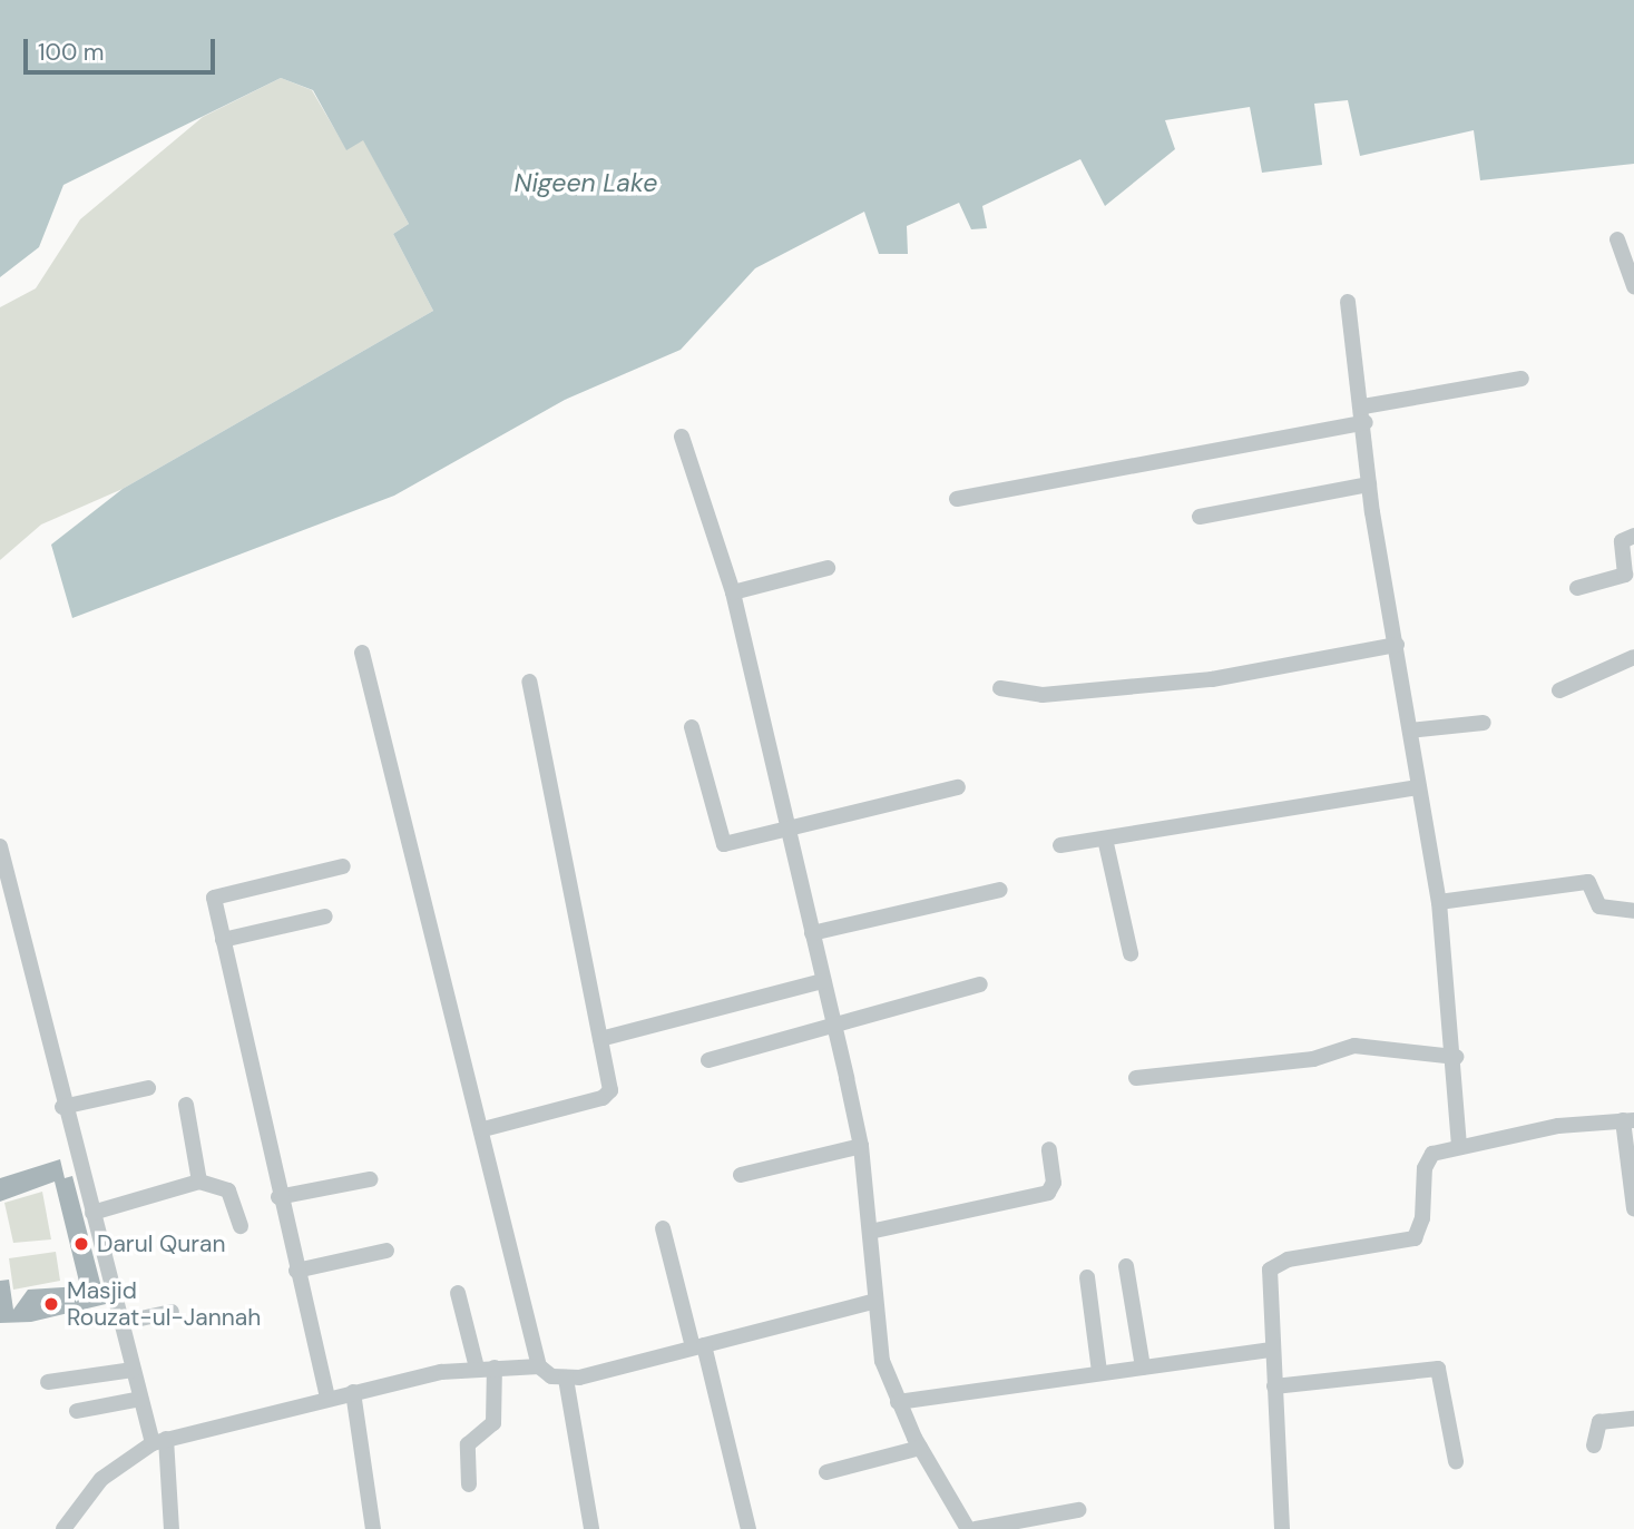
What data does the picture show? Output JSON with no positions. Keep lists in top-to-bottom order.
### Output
{
  "water": ["Nigeen Lake"],
  "places": ["Darul Quran", "Masjid Rouzat-ul-Jannah"],
  "scale_bar": "100 m"
}
